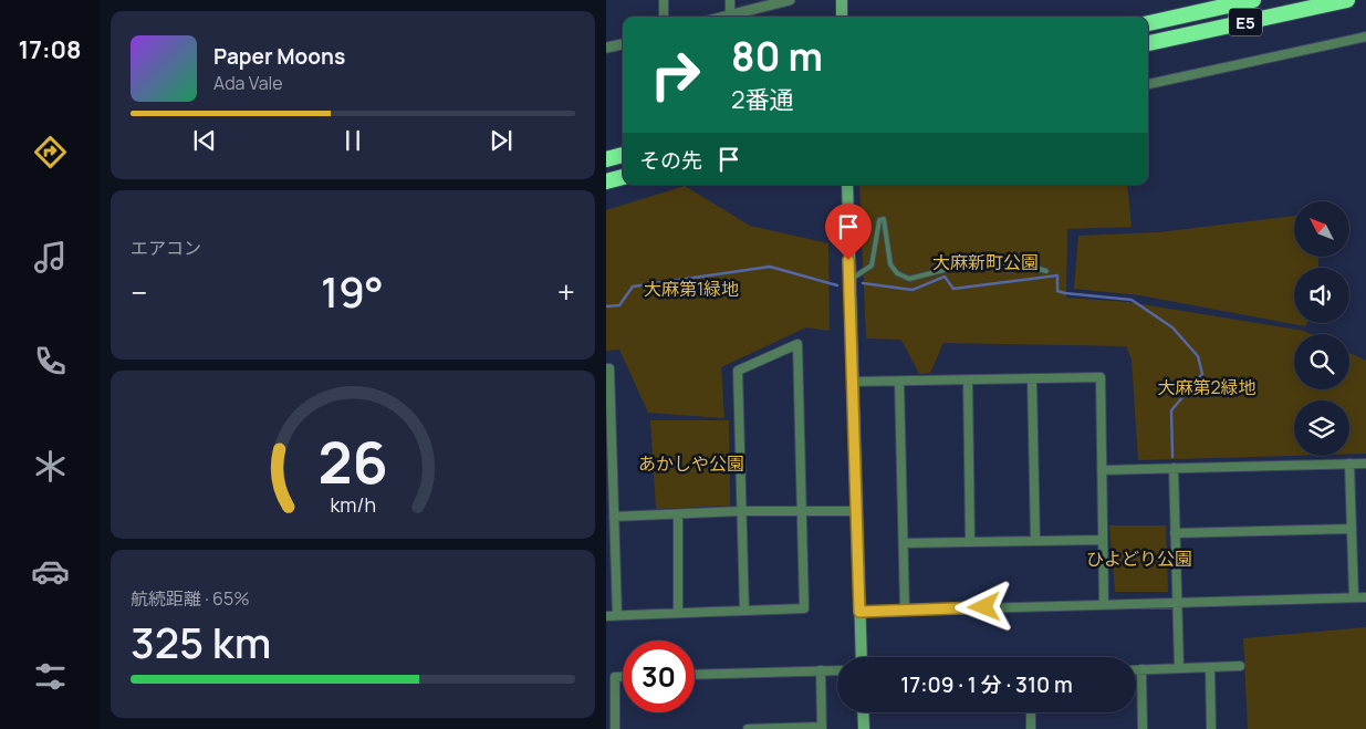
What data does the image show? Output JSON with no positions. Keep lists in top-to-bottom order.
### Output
{
  "streets": {
    "highway": ["E5"]
  },
  "parks": [
    "大麻新町公園",
    "大麻第1緑地",
    "大麻第2緑地",
    "あかしや公園",
    "ひよどり公園"
  ],
  "north": "top left",
  "page": {
    "tabs": "17:08",
    "turn": ["80 m", "2番通"],
    "song": ["Paper Moons", "Ada Vale"],
    "then": "その先",
    "tile": [
      "エアコン",
      ["航続距離 · 65%", "325 km"]
    ],
    "heat": ["−", "19°", "+"],
    "limit": "30",
    "trip": "17:09 · 1 分 · 310 m",
    "gauge": ["26", "km/h"]
  }
}
